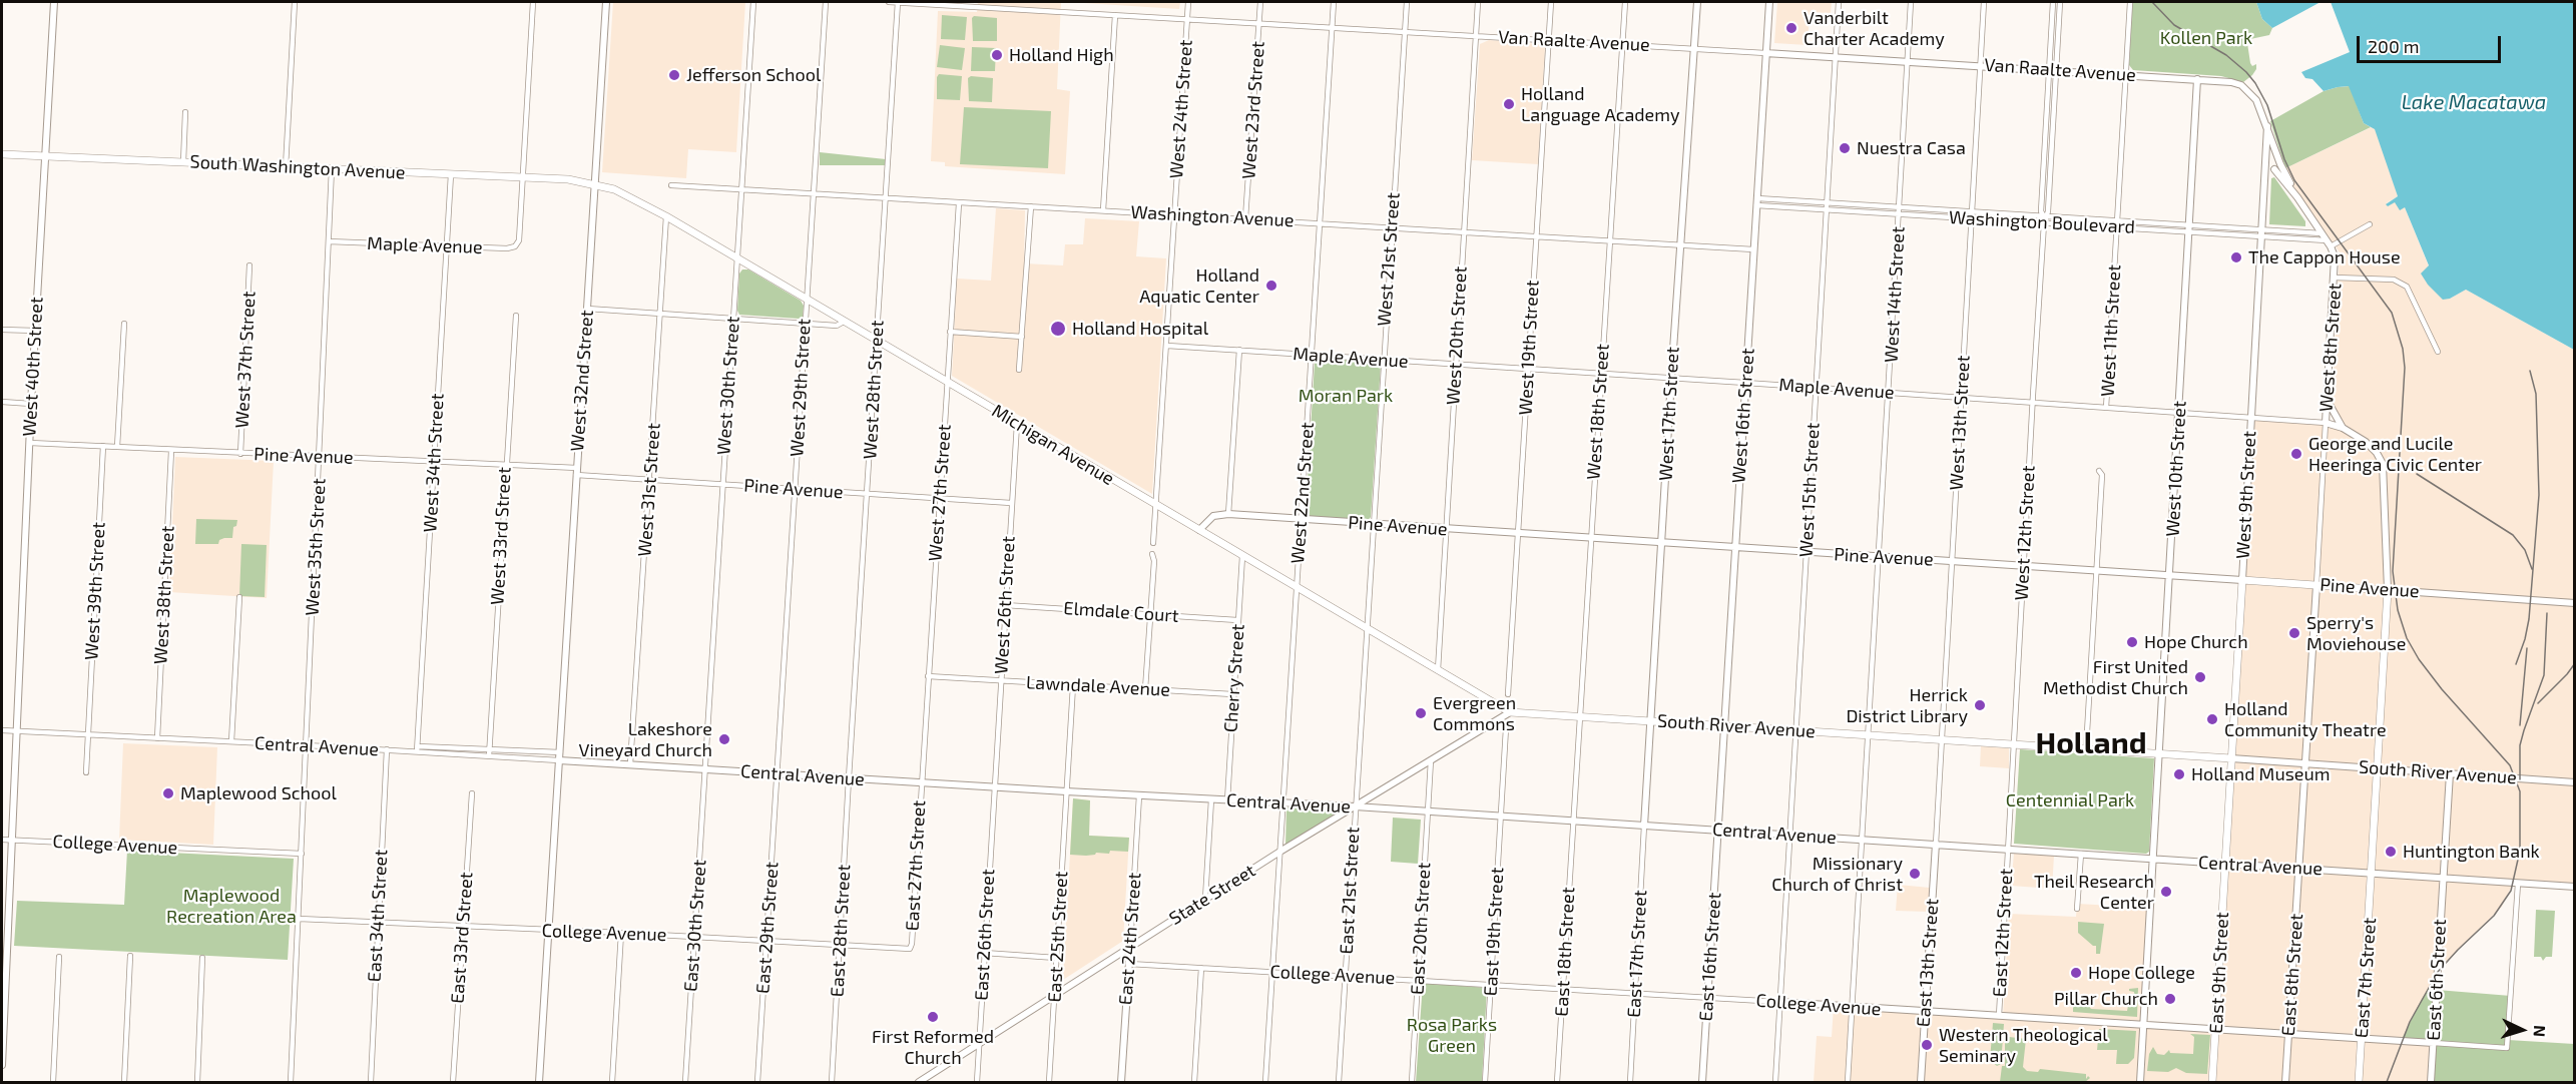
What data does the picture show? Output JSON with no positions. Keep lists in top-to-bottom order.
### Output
{
  "streets": {
    "main road": [
      "South Washington Avenue",
      "Michigan Avenue",
      "Pine Avenue",
      "West 9th Street",
      "South River Avenue",
      "East 9th Street",
      "East 7th Street"
    ],
    "street": [
      "Van Raalte Avenue",
      "West 24th Street",
      "West 23rd Street",
      "Washington Avenue",
      "Washington Boulevard",
      "Maple Avenue",
      "West 21st Street",
      "West 14th Street",
      "West 11th Street",
      "West 20th Street",
      "West 19th Street",
      "West 8th Street",
      "West 37th Street",
      "West 40th Street",
      "West 32nd Street",
      "West 30th Street",
      "West 29th Street",
      "West 28th Street",
      "West 18th Street",
      "West 17th Street",
      "West 16th Street",
      "West 13th Street",
      "West 34th Street",
      "West 10th Street",
      "West 31st Street",
      "West 15th Street",
      "West 27th Street",
      "West 22nd Street",
      "West 12th Street",
      "West 33rd Street",
      "West 35th Street",
      "West 39th Street",
      "West 38th Street",
      "West 26th Street",
      "Elmdale Court",
      "Cherry Street",
      "Lawndale Avenue",
      "Central Avenue",
      "College Avenue",
      "East 27th Street",
      "East 21st Street",
      "State Street",
      "East 34th Street",
      "East 30th Street",
      "East 29th Street",
      "East 20th Street",
      "East 28th Street",
      "East 19th Street",
      "East 12th Street",
      "East 26th Street",
      "East 25th Street",
      "East 33rd Street",
      "East 24th Street",
      "East 18th Street",
      "East 17th Street",
      "East 16th Street",
      "East 13th Street",
      "East 8th Street",
      "East 6th Street"
    ]
  },
  "crossings": [
    ["Van Raalte Avenue", "West 24th Street"],
    ["Van Raalte Avenue", "West 23rd Street"],
    ["Van Raalte Avenue", "West 21st Street"],
    ["Van Raalte Avenue", "West 14th Street"],
    ["Van Raalte Avenue", "West 11th Street"],
    ["Van Raalte Avenue", "West 20th Street"],
    ["Van Raalte Avenue", "West 19th Street"],
    ["Van Raalte Avenue", "West 8th Street"],
    ["Van Raalte Avenue", "West 28th Street"],
    ["Van Raalte Avenue", "West 18th Street"],
    ["Van Raalte Avenue", "West 17th Street"],
    ["Van Raalte Avenue", "West 16th Street"],
    ["Van Raalte Avenue", "West 13th Street"],
    ["Van Raalte Avenue", "West 10th Street"],
    ["Van Raalte Avenue", "West 15th Street"],
    ["Van Raalte Avenue", "West 22nd Street"],
    ["Van Raalte Avenue", "West 12th Street"],
    ["West 24th Street", "Washington Avenue"],
    ["West 24th Street", "Maple Avenue"],
    ["West 24th Street", "Michigan Avenue"],
    ["West 23rd Street", "Washington Avenue"],
    ["South Washington Avenue", "Maple Avenue"],
    ["South Washington Avenue", "West 40th Street"],
    ["South Washington Avenue", "West 32nd Street"],
    ["South Washington Avenue", "Michigan Avenue"],
    ["South Washington Avenue", "West 34th Street"],
    ["South Washington Avenue", "West 35th Street"],
    ["Washington Avenue", "West 21st Street"],
    ["Washington Avenue", "West 20th Street"],
    ["Washington Avenue", "West 19th Street"],
    ["Washington Avenue", "West 30th Street"],
    ["Washington Avenue", "West 29th Street"],
    ["Washington Avenue", "West 28th Street"],
    ["Washington Avenue", "West 18th Street"],
    ["Washington Avenue", "West 17th Street"],
    ["Washington Avenue", "West 16th Street"],
    ["Washington Avenue", "West 27th Street"],
    ["Washington Avenue", "West 22nd Street"],
    ["Washington Boulevard", "West 14th Street"],
    ["Washington Boulevard", "West 11th Street"],
    ["Washington Boulevard", "West 8th Street"],
    ["Washington Boulevard", "West 16th Street"],
    ["Washington Boulevard", "West 13th Street"],
    ["Washington Boulevard", "West 10th Street"],
    ["Washington Boulevard", "West 15th Street"],
    ["Washington Boulevard", "West 9th Street"],
    ["Washington Boulevard", "West 12th Street"],
    ["Maple Avenue", "West 21st Street"],
    ["Maple Avenue", "West 14th Street"],
    ["Maple Avenue", "West 11th Street"],
    ["Maple Avenue", "West 20th Street"],
    ["Maple Avenue", "West 19th Street"],
    ["Maple Avenue", "West 8th Street"],
    ["Maple Avenue", "West 18th Street"],
    ["Maple Avenue", "West 17th Street"],
    ["Maple Avenue", "West 16th Street"],
    ["Maple Avenue", "West 13th Street"],
    ["Maple Avenue", "West 34th Street"],
    ["Maple Avenue", "West 10th Street"],
    ["Maple Avenue", "West 15th Street"],
    ["Maple Avenue", "West 22nd Street"],
    ["Maple Avenue", "West 9th Street"],
    ["Maple Avenue", "West 12th Street"],
    ["Maple Avenue", "West 35th Street"],
    ["West 21st Street", "Michigan Avenue"],
    ["West 21st Street", "Pine Avenue"],
    ["West 21st Street", "Central Avenue"],
    ["West 21st Street", "East 21st Street"],
    ["West 21st Street", "State Street"],
    ["West 14th Street", "Pine Avenue"],
    ["West 14th Street", "South River Avenue"],
    ["West 14th Street", "Central Avenue"],
    ["West 14th Street", "College Avenue"],
    ["West 20th Street", "Michigan Avenue"],
    ["West 20th Street", "Pine Avenue"],
    ["West 19th Street", "Pine Avenue"],
    ["West 8th Street", "Pine Avenue"],
    ["West 8th Street", "West 9th Street"],
    ["West 8th Street", "South River Avenue"],
    ["West 8th Street", "Central Avenue"],
    ["West 8th Street", "East 8th Street"],
    ["West 37th Street", "Pine Avenue"],
    ["West 40th Street", "Pine Avenue"],
    ["West 40th Street", "Central Avenue"],
    ["West 40th Street", "College Avenue"],
    ["West 32nd Street", "Michigan Avenue"],
    ["West 32nd Street", "Pine Avenue"],
    ["West 32nd Street", "Central Avenue"],
    ["West 32nd Street", "College Avenue"],
    ["West 30th Street", "Michigan Avenue"],
    ["West 30th Street", "Pine Avenue"],
    ["West 30th Street", "Central Avenue"],
    ["West 30th Street", "East 30th Street"],
    ["West 29th Street", "Michigan Avenue"],
    ["West 29th Street", "Pine Avenue"],
    ["West 29th Street", "Central Avenue"],
    ["West 29th Street", "East 29th Street"],
    ["West 28th Street", "Michigan Avenue"],
    ["West 28th Street", "Pine Avenue"],
    ["West 28th Street", "Central Avenue"],
    ["West 28th Street", "East 28th Street"],
    ["West 18th Street", "Pine Avenue"],
    ["West 18th Street", "South River Avenue"],
    ["West 18th Street", "Central Avenue"],
    ["West 18th Street", "East 18th Street"],
    ["West 17th Street", "Pine Avenue"],
    ["West 17th Street", "South River Avenue"],
    ["West 17th Street", "Central Avenue"],
    ["West 17th Street", "East 17th Street"],
    ["West 16th Street", "Pine Avenue"],
    ["West 16th Street", "South River Avenue"],
    ["West 16th Street", "Central Avenue"],
    ["West 16th Street", "East 16th Street"],
    ["West 13th Street", "Pine Avenue"],
    ["West 13th Street", "South River Avenue"],
    ["West 13th Street", "Central Avenue"],
    ["West 13th Street", "East 13th Street"],
    ["Michigan Avenue", "West 31st Street"],
    ["Michigan Avenue", "West 27th Street"],
    ["Michigan Avenue", "West 22nd Street"],
    ["Michigan Avenue", "West 26th Street"],
    ["Michigan Avenue", "Cherry Street"],
    ["Michigan Avenue", "South River Avenue"],
    ["Michigan Avenue", "State Street"],
    ["Pine Avenue", "West 34th Street"],
    ["Pine Avenue", "West 10th Street"],
    ["Pine Avenue", "West 31st Street"],
    ["Pine Avenue", "West 15th Street"],
    ["Pine Avenue", "West 27th Street"],
    ["Pine Avenue", "West 22nd Street"],
    ["Pine Avenue", "West 9th Street"],
    ["Pine Avenue", "West 12th Street"],
    ["Pine Avenue", "West 33rd Street"],
    ["Pine Avenue", "West 35th Street"],
    ["Pine Avenue", "West 39th Street"],
    ["Pine Avenue", "West 38th Street"],
    ["Pine Avenue", "West 26th Street"],
    ["Pine Avenue", "East 7th Street"],
    ["West 34th Street", "Central Avenue"],
    ["West 10th Street", "South River Avenue"],
    ["West 10th Street", "Central Avenue"],
    ["West 10th Street", "College Avenue"],
    ["West 31st Street", "Central Avenue"],
    ["West 15th Street", "South River Avenue"],
    ["West 15th Street", "Central Avenue"],
    ["West 15th Street", "College Avenue"],
    ["West 27th Street", "Lawndale Avenue"],
    ["West 27th Street", "Central Avenue"],
    ["West 27th Street", "East 27th Street"],
    ["West 22nd Street", "Central Avenue"],
    ["West 22nd Street", "College Avenue"],
    ["West 22nd Street", "State Street"],
    ["West 9th Street", "South River Avenue"],
    ["West 9th Street", "Central Avenue"],
    ["West 9th Street", "East 9th Street"],
    ["West 12th Street", "South River Avenue"],
    ["West 12th Street", "Central Avenue"],
    ["West 12th Street", "East 12th Street"],
    ["West 33rd Street", "Central Avenue"],
    ["West 35th Street", "Central Avenue"],
    ["West 35th Street", "College Avenue"],
    ["West 39th Street", "Central Avenue"],
    ["West 38th Street", "Central Avenue"],
    ["West 26th Street", "Elmdale Court"],
    ["West 26th Street", "Lawndale Avenue"],
    ["West 26th Street", "Central Avenue"],
    ["West 26th Street", "East 26th Street"],
    ["Elmdale Court", "Cherry Street"],
    ["Cherry Street", "Lawndale Avenue"],
    ["Cherry Street", "Central Avenue"],
    ["Lawndale Avenue", "East 25th Street"],
    ["South River Avenue", "State Street"],
    ["South River Avenue", "East 7th Street"],
    ["South River Avenue", "East 6th Street"],
    ["Central Avenue", "College Avenue"],
    ["Central Avenue", "East 27th Street"],
    ["Central Avenue", "East 21st Street"],
    ["Central Avenue", "State Street"],
    ["Central Avenue", "East 34th Street"],
    ["Central Avenue", "East 30th Street"],
    ["Central Avenue", "East 29th Street"],
    ["Central Avenue", "East 20th Street"],
    ["Central Avenue", "East 28th Street"],
    ["Central Avenue", "East 19th Street"],
    ["Central Avenue", "East 12th Street"],
    ["Central Avenue", "East 26th Street"],
    ["Central Avenue", "East 25th Street"],
    ["Central Avenue", "East 24th Street"],
    ["Central Avenue", "East 18th Street"],
    ["Central Avenue", "East 17th Street"],
    ["Central Avenue", "East 16th Street"],
    ["Central Avenue", "East 13th Street"],
    ["Central Avenue", "East 9th Street"],
    ["Central Avenue", "East 8th Street"],
    ["Central Avenue", "East 7th Street"],
    ["Central Avenue", "East 6th Street"],
    ["College Avenue", "East 27th Street"],
    ["College Avenue", "East 21st Street"],
    ["College Avenue", "East 34th Street"],
    ["College Avenue", "East 30th Street"],
    ["College Avenue", "East 29th Street"],
    ["College Avenue", "East 20th Street"],
    ["College Avenue", "East 28th Street"],
    ["College Avenue", "East 19th Street"],
    ["College Avenue", "East 12th Street"],
    ["College Avenue", "East 33rd Street"],
    ["College Avenue", "East 24th Street"],
    ["College Avenue", "East 18th Street"],
    ["College Avenue", "East 17th Street"],
    ["College Avenue", "East 16th Street"],
    ["College Avenue", "East 13th Street"],
    ["College Avenue", "East 9th Street"],
    ["College Avenue", "East 8th Street"],
    ["College Avenue", "East 7th Street"],
    ["College Avenue", "East 6th Street"],
    ["East 21st Street", "State Street"],
    ["State Street", "East 26th Street"],
    ["State Street", "East 25th Street"],
    ["State Street", "East 24th Street"]
  ],
  "districts": ["Holland"],
  "water": ["Lake Macatawa"],
  "parks": [
    "Kollen Park",
    "Moran Park",
    "Centennial Park",
    "Maplewood Recreation Area",
    "Rosa Parks Green"
  ],
  "places": [
    "Vanderbilt Charter Academy",
    "Holland High",
    "Jefferson School",
    "Holland Language Academy",
    "Nuestra Casa",
    "The Cappon House",
    "Holland Aquatic Center",
    "Holland Hospital",
    "George and Lucile Heeringa Civic Center",
    "Sperry's Moviehouse",
    "Hope Church",
    "First United Methodist Church",
    "Herrick District Library",
    "Evergreen Commons",
    "Holland Community Theatre",
    "Lakeshore Vineyard Church",
    "Holland Museum",
    "Maplewood School",
    "Huntington Bank",
    "Missionary Church of Christ",
    "Theil Research Center",
    "Hope College",
    "Pillar Church",
    "First Reformed Church",
    "Western Theological Seminary"
  ],
  "scale_bar": "200 m",
  "north": "right"
}
